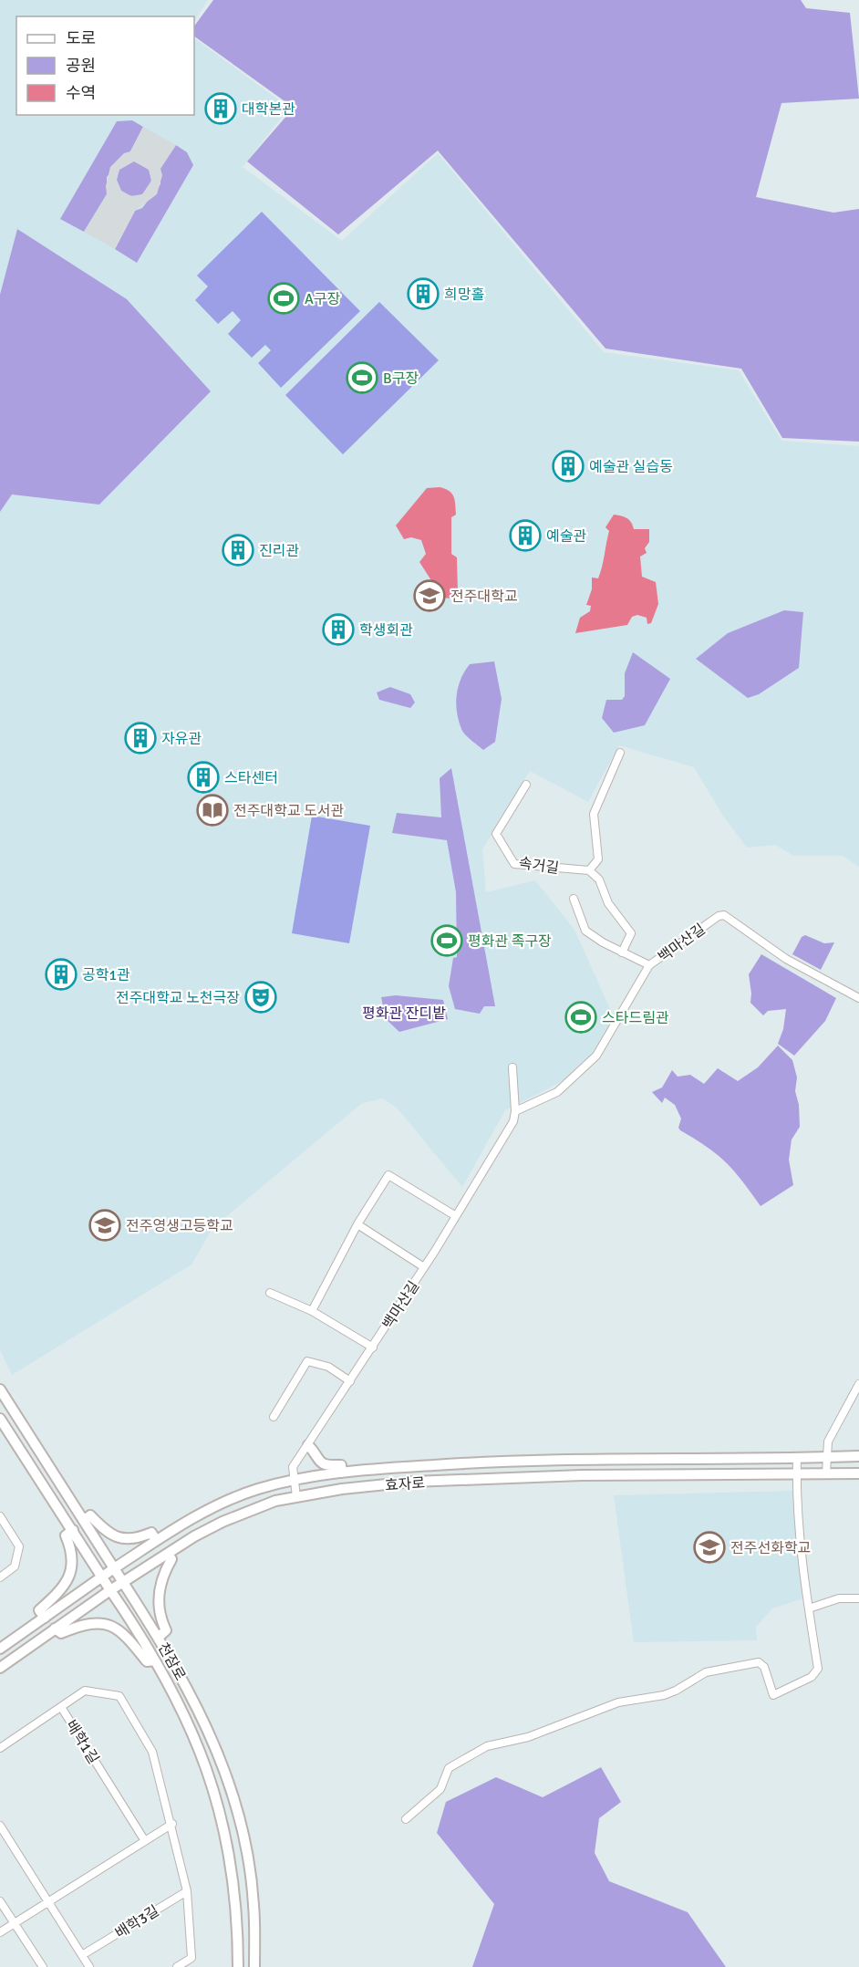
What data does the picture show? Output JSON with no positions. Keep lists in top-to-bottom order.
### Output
{
  "streets": {
    "main road": ["효자로", "천잠로"],
    "street": [
      "속거길",
      "백마산길",
      "배학1길",
      "배학3길"
    ]
  },
  "crossings": [
    ["백마산길", "효자로"],
    ["효자로", "천잠로"]
  ],
  "parks": ["평화관 잔디밭"],
  "places": {
    "building": [
      "대학본관",
      "희망홀",
      "예술관 실습동",
      "예술관",
      "진리관",
      "학생회관",
      "자유관",
      "스타센터",
      "공학1관"
    ],
    "sports": [
      "A구장",
      "B구장",
      "평화관 족구장",
      "스타드림관"
    ],
    "school or university": ["전주대학교", "전주영생고등학교", "전주선화학교"],
    "library": ["전주대학교 도서관"],
    "theatre": ["전주대학교 노천극장"]
  },
  "legend": ["도로", "공원", "수역"]
}
